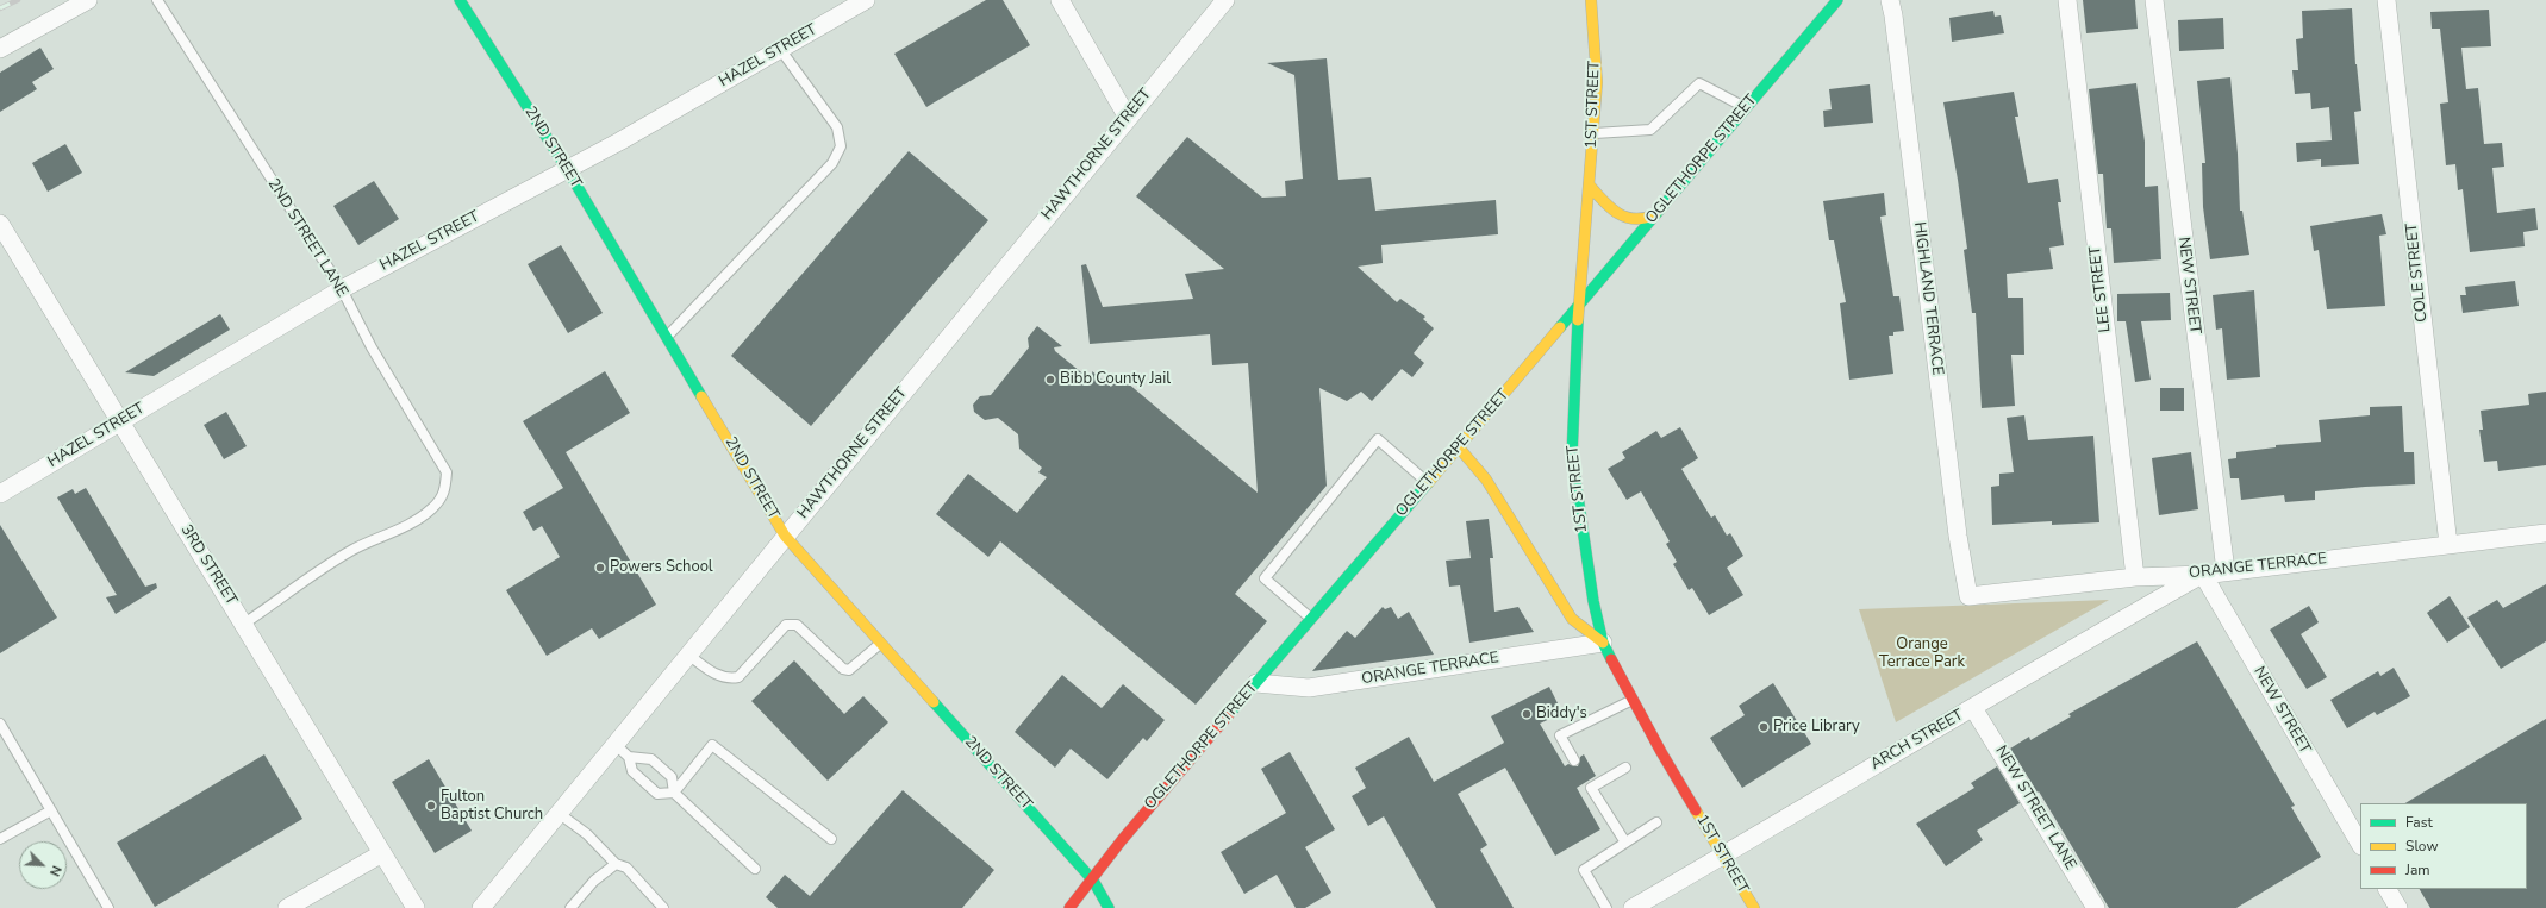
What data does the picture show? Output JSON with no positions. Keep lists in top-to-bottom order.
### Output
{
  "streets": {
    "street": [
      "HAZEL STREET",
      "1ST STREET",
      "2ND STREET",
      "HAWTHORNE STREET",
      "OGLETHORPE STREET",
      "COLE STREET",
      "NEW STREET",
      "LEE STREET",
      "HIGHLAND TERRACE",
      "3RD STREET",
      "ORANGE TERRACE",
      "ARCH STREET",
      "NEW STREET LANE"
    ],
    "lane": ["2ND STREET LANE"]
  },
  "crossings": [
    ["HAZEL STREET", "2ND STREET"],
    ["HAZEL STREET", "2ND STREET LANE"],
    ["HAZEL STREET", "3RD STREET"],
    ["1ST STREET", "OGLETHORPE STREET"],
    ["1ST STREET", "ORANGE TERRACE"],
    ["1ST STREET", "ARCH STREET"],
    ["2ND STREET", "HAWTHORNE STREET"],
    ["2ND STREET", "OGLETHORPE STREET"],
    ["OGLETHORPE STREET", "ORANGE TERRACE"],
    ["2ND STREET LANE", "3RD STREET"],
    ["COLE STREET", "ORANGE TERRACE"],
    ["NEW STREET", "ORANGE TERRACE"],
    ["NEW STREET", "ARCH STREET"],
    ["LEE STREET", "ORANGE TERRACE"],
    ["HIGHLAND TERRACE", "ORANGE TERRACE"],
    ["ORANGE TERRACE", "ARCH STREET"],
    ["ARCH STREET", "NEW STREET LANE"]
  ],
  "parks": ["Orange Terrace Park"],
  "places": [
    "Bibb County Jail",
    "Powers School",
    "Biddy's",
    "Price Library",
    "Fulton Baptist Church"
  ],
  "legend": ["Fast", "Slow", "Jam"],
  "north": "bottom right"
}
